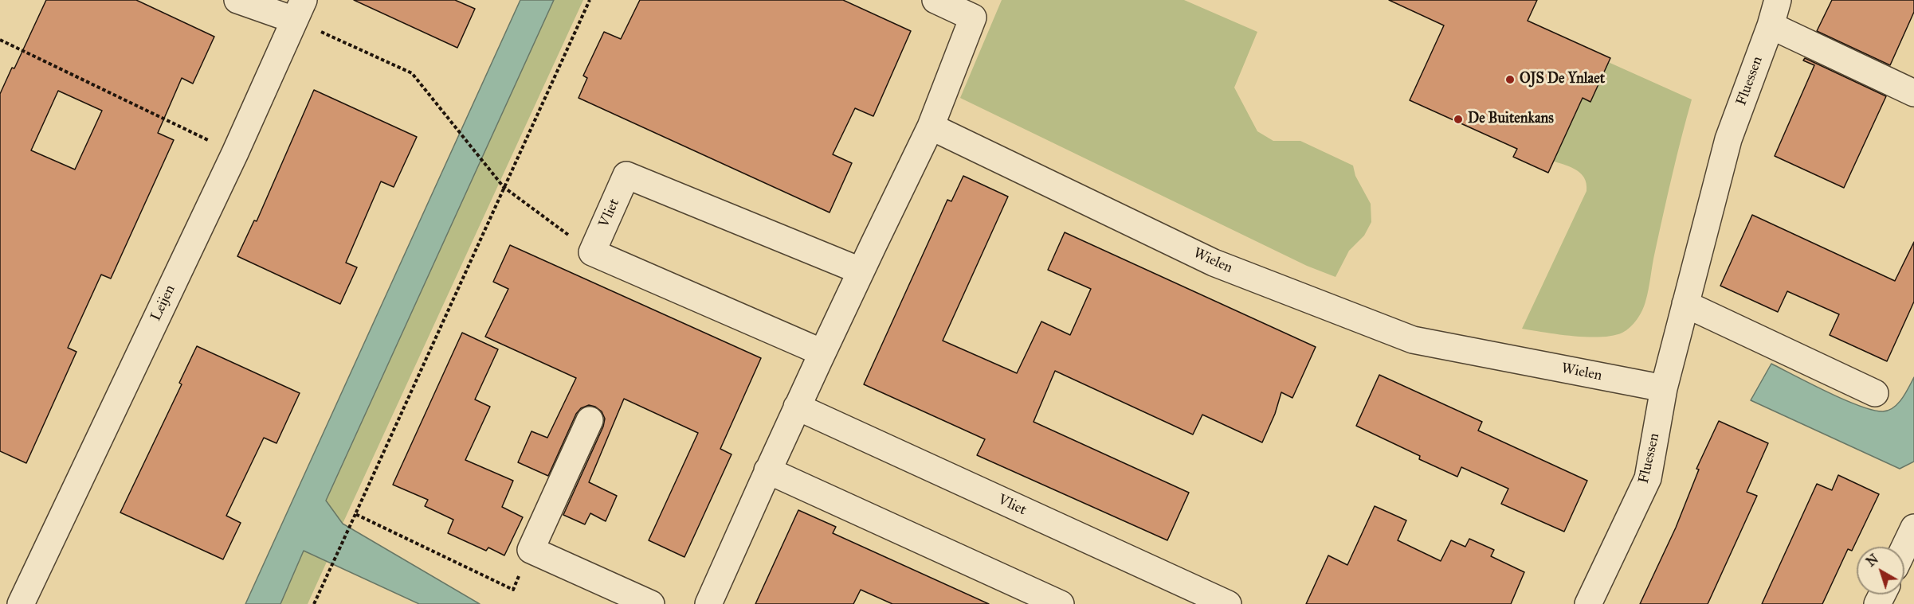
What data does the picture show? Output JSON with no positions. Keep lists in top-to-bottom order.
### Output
{
  "streets": {
    "street": [
      "Fluessen",
      "Vliet",
      "Wielen",
      "Leijen"
    ]
  },
  "crossings": [
    ["Fluessen", "Wielen"]
  ],
  "places": ["OJS De Ynlaet", "De Buitenkans"],
  "north": "top left"
}
